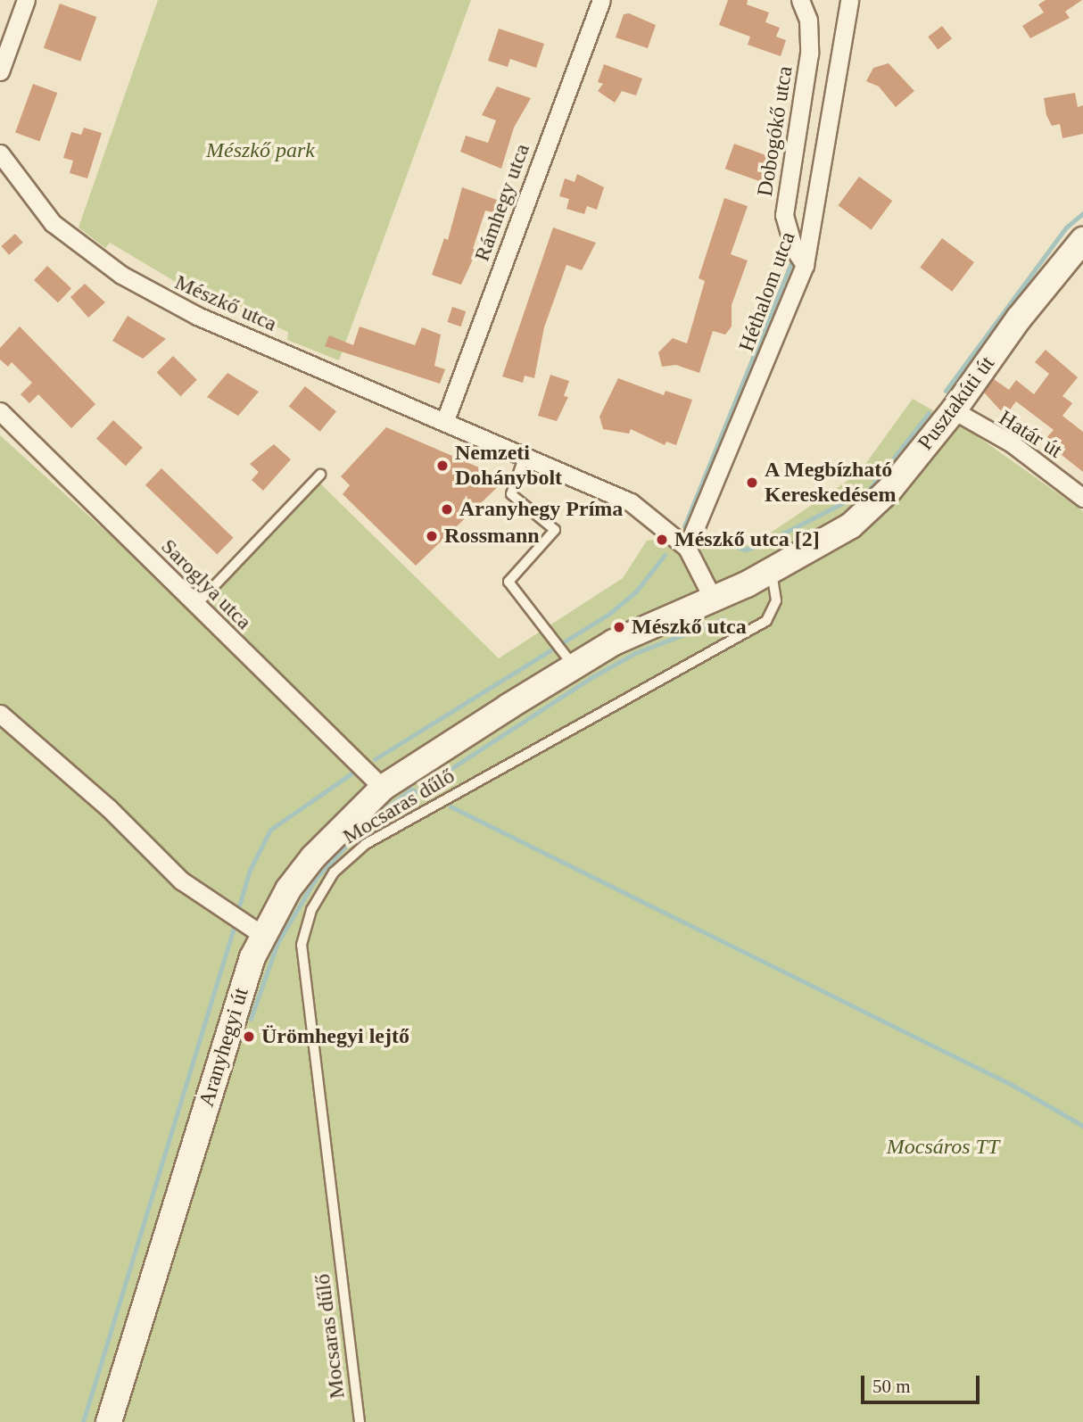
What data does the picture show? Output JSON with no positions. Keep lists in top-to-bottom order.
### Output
{
  "streets": {
    "street": [
      "Dobogókő utca",
      "Rámhegy utca",
      "Héthalom utca",
      "Mészkő utca",
      "Pusztakúti út",
      "Határ út",
      "Saroglya utca",
      "Aranyhegyi út"
    ],
    "lane": ["Mocsaras dűlő"]
  },
  "crossings": [
    ["Dobogókő utca", "Héthalom utca"],
    ["Rámhegy utca", "Mészkő utca"],
    ["Héthalom utca", "Mészkő utca"],
    ["Mészkő utca", "Pusztakúti út"],
    ["Mészkő utca", "Aranyhegyi út"],
    ["Pusztakúti út", "Határ út"],
    ["Pusztakúti út", "Mocsaras dűlő"],
    ["Pusztakúti út", "Aranyhegyi út"],
    ["Saroglya utca", "Aranyhegyi út"]
  ],
  "parks": ["Mészkő park", "Mocsáros TT"],
  "places": [
    "Nemzeti Dohánybolt",
    "A Megbízható Kereskedésem",
    "Aranyhegy Príma",
    "Rossmann",
    "Mészkő utca [2]",
    "Mészkő utca",
    "Ürömhegyi lejtő"
  ],
  "scale_bar": "50 m"
}
